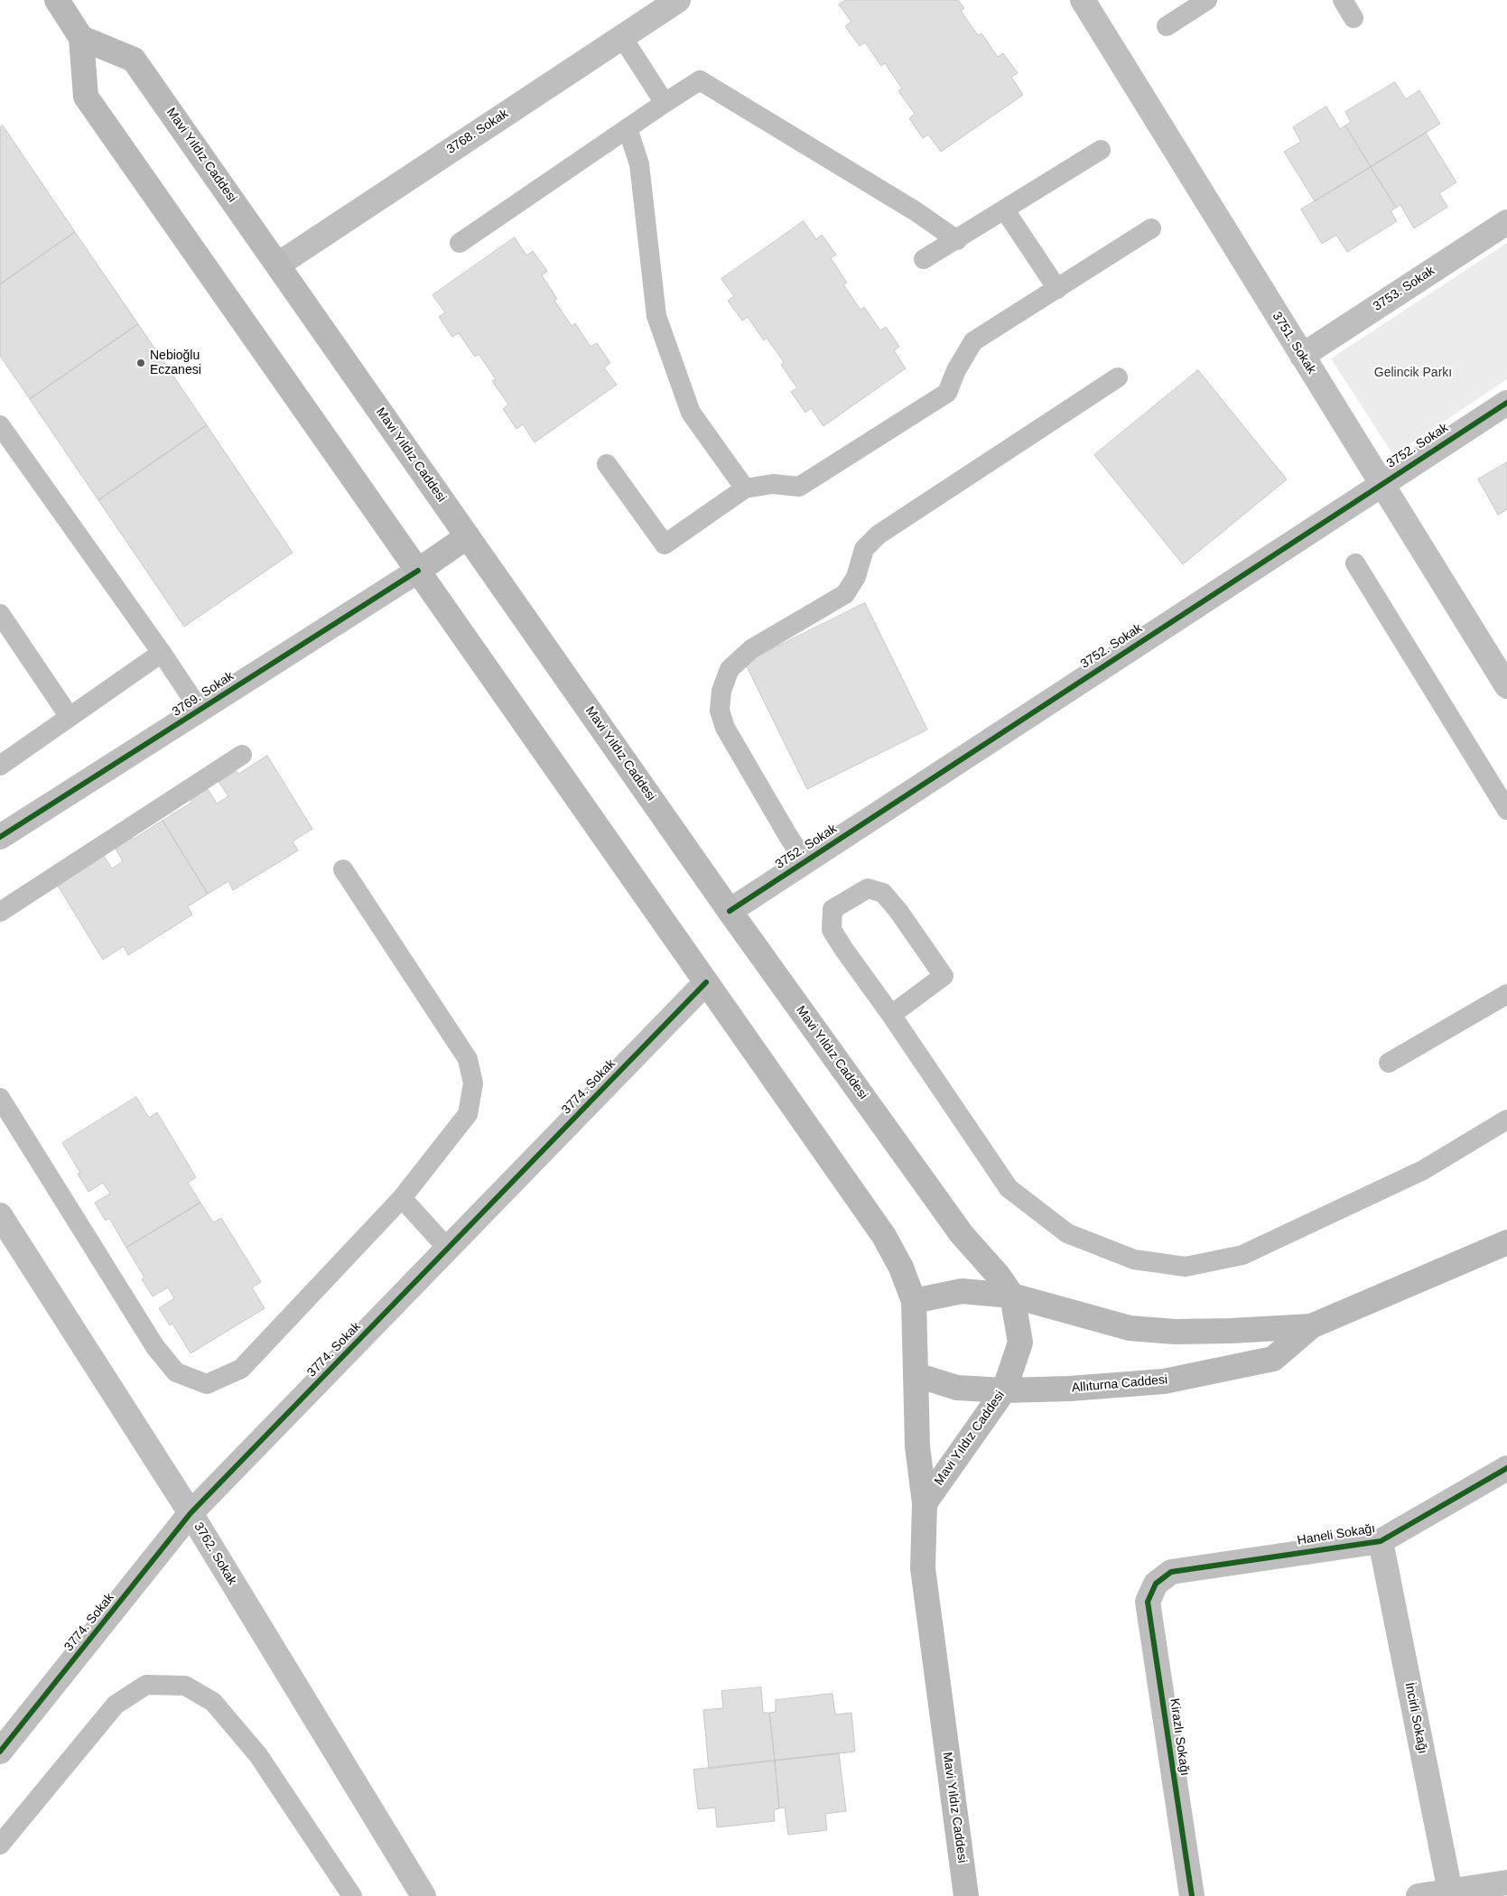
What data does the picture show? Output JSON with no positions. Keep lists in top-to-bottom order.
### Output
{
  "streets": {
    "main road": ["Mavi Yıldız Caddesi", "Allıturna Caddesi"],
    "street": [
      "3768. Sokak",
      "3753. Sokak",
      "3751. Sokak",
      "3752. Sokak",
      "3769. Sokak",
      "3774. Sokak",
      "Haneli Sokağı",
      "3762. Sokak",
      "İncirli Sokağı",
      "Kirazlı Sokağı"
    ]
  },
  "crossings": [
    ["3768. Sokak", "Mavi Yıldız Caddesi"],
    ["Mavi Yıldız Caddesi", "3752. Sokak"],
    ["Mavi Yıldız Caddesi", "3769. Sokak"],
    ["Mavi Yıldız Caddesi", "3774. Sokak"],
    ["Mavi Yıldız Caddesi", "Allıturna Caddesi"],
    ["3753. Sokak", "3751. Sokak"],
    ["3751. Sokak", "3752. Sokak"],
    ["3774. Sokak", "3762. Sokak"],
    ["Haneli Sokağı", "İncirli Sokağı"],
    ["Haneli Sokağı", "Kirazlı Sokağı"]
  ],
  "parks": ["Gelincik Parkı"],
  "places": ["Nebioğlu Eczanesi"]
}
